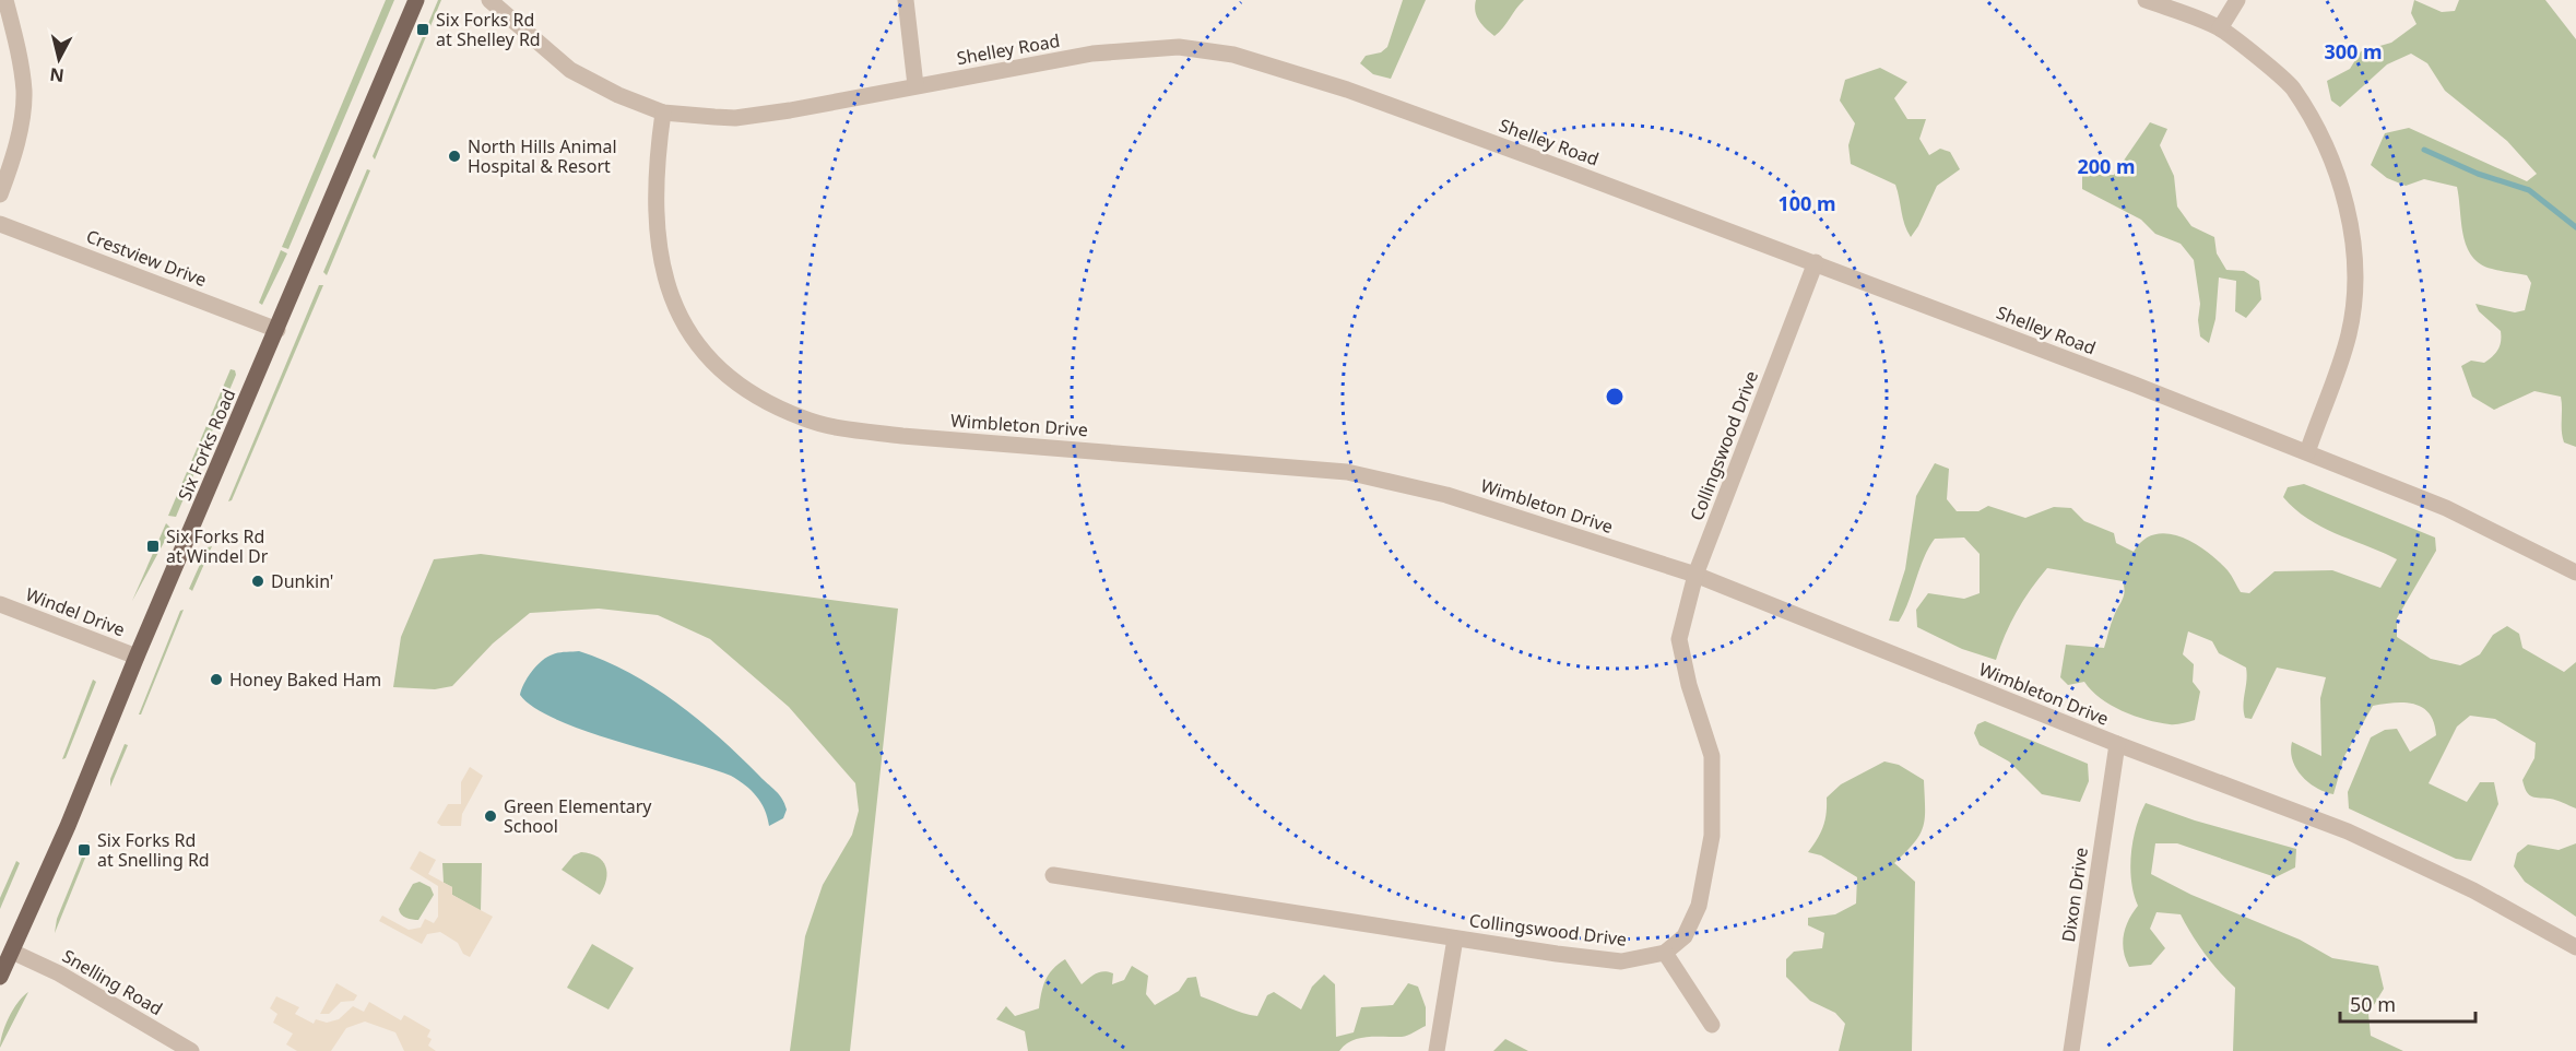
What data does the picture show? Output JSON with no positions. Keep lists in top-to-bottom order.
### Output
{
  "streets": {
    "main road": ["Six Forks Road"],
    "street": [
      "Shelley Road",
      "Crestview Drive",
      "Wimbleton Drive",
      "Collingswood Drive",
      "Windel Drive",
      "Dixon Drive",
      "Snelling Road"
    ]
  },
  "crossings": [
    ["Shelley Road", "Wimbleton Drive"],
    ["Shelley Road", "Collingswood Drive"],
    ["Crestview Drive", "Six Forks Road"],
    ["Wimbleton Drive", "Collingswood Drive"],
    ["Wimbleton Drive", "Dixon Drive"],
    ["Six Forks Road", "Windel Drive"],
    ["Six Forks Road", "Snelling Road"]
  ],
  "places": {
    "transit": ["Six Forks Rd at Shelley Rd", "Six Forks Rd at Windel Dr", "Six Forks Rd at Snelling Rd"],
    "other": [
      "North Hills Animal Hospital & Resort",
      "Dunkin'",
      "Honey Baked Ham",
      "Green Elementary School"
    ]
  },
  "scale_bar": "50 m",
  "north": "bottom",
  "rings": ["300 m", "200 m", "100 m"]
}
